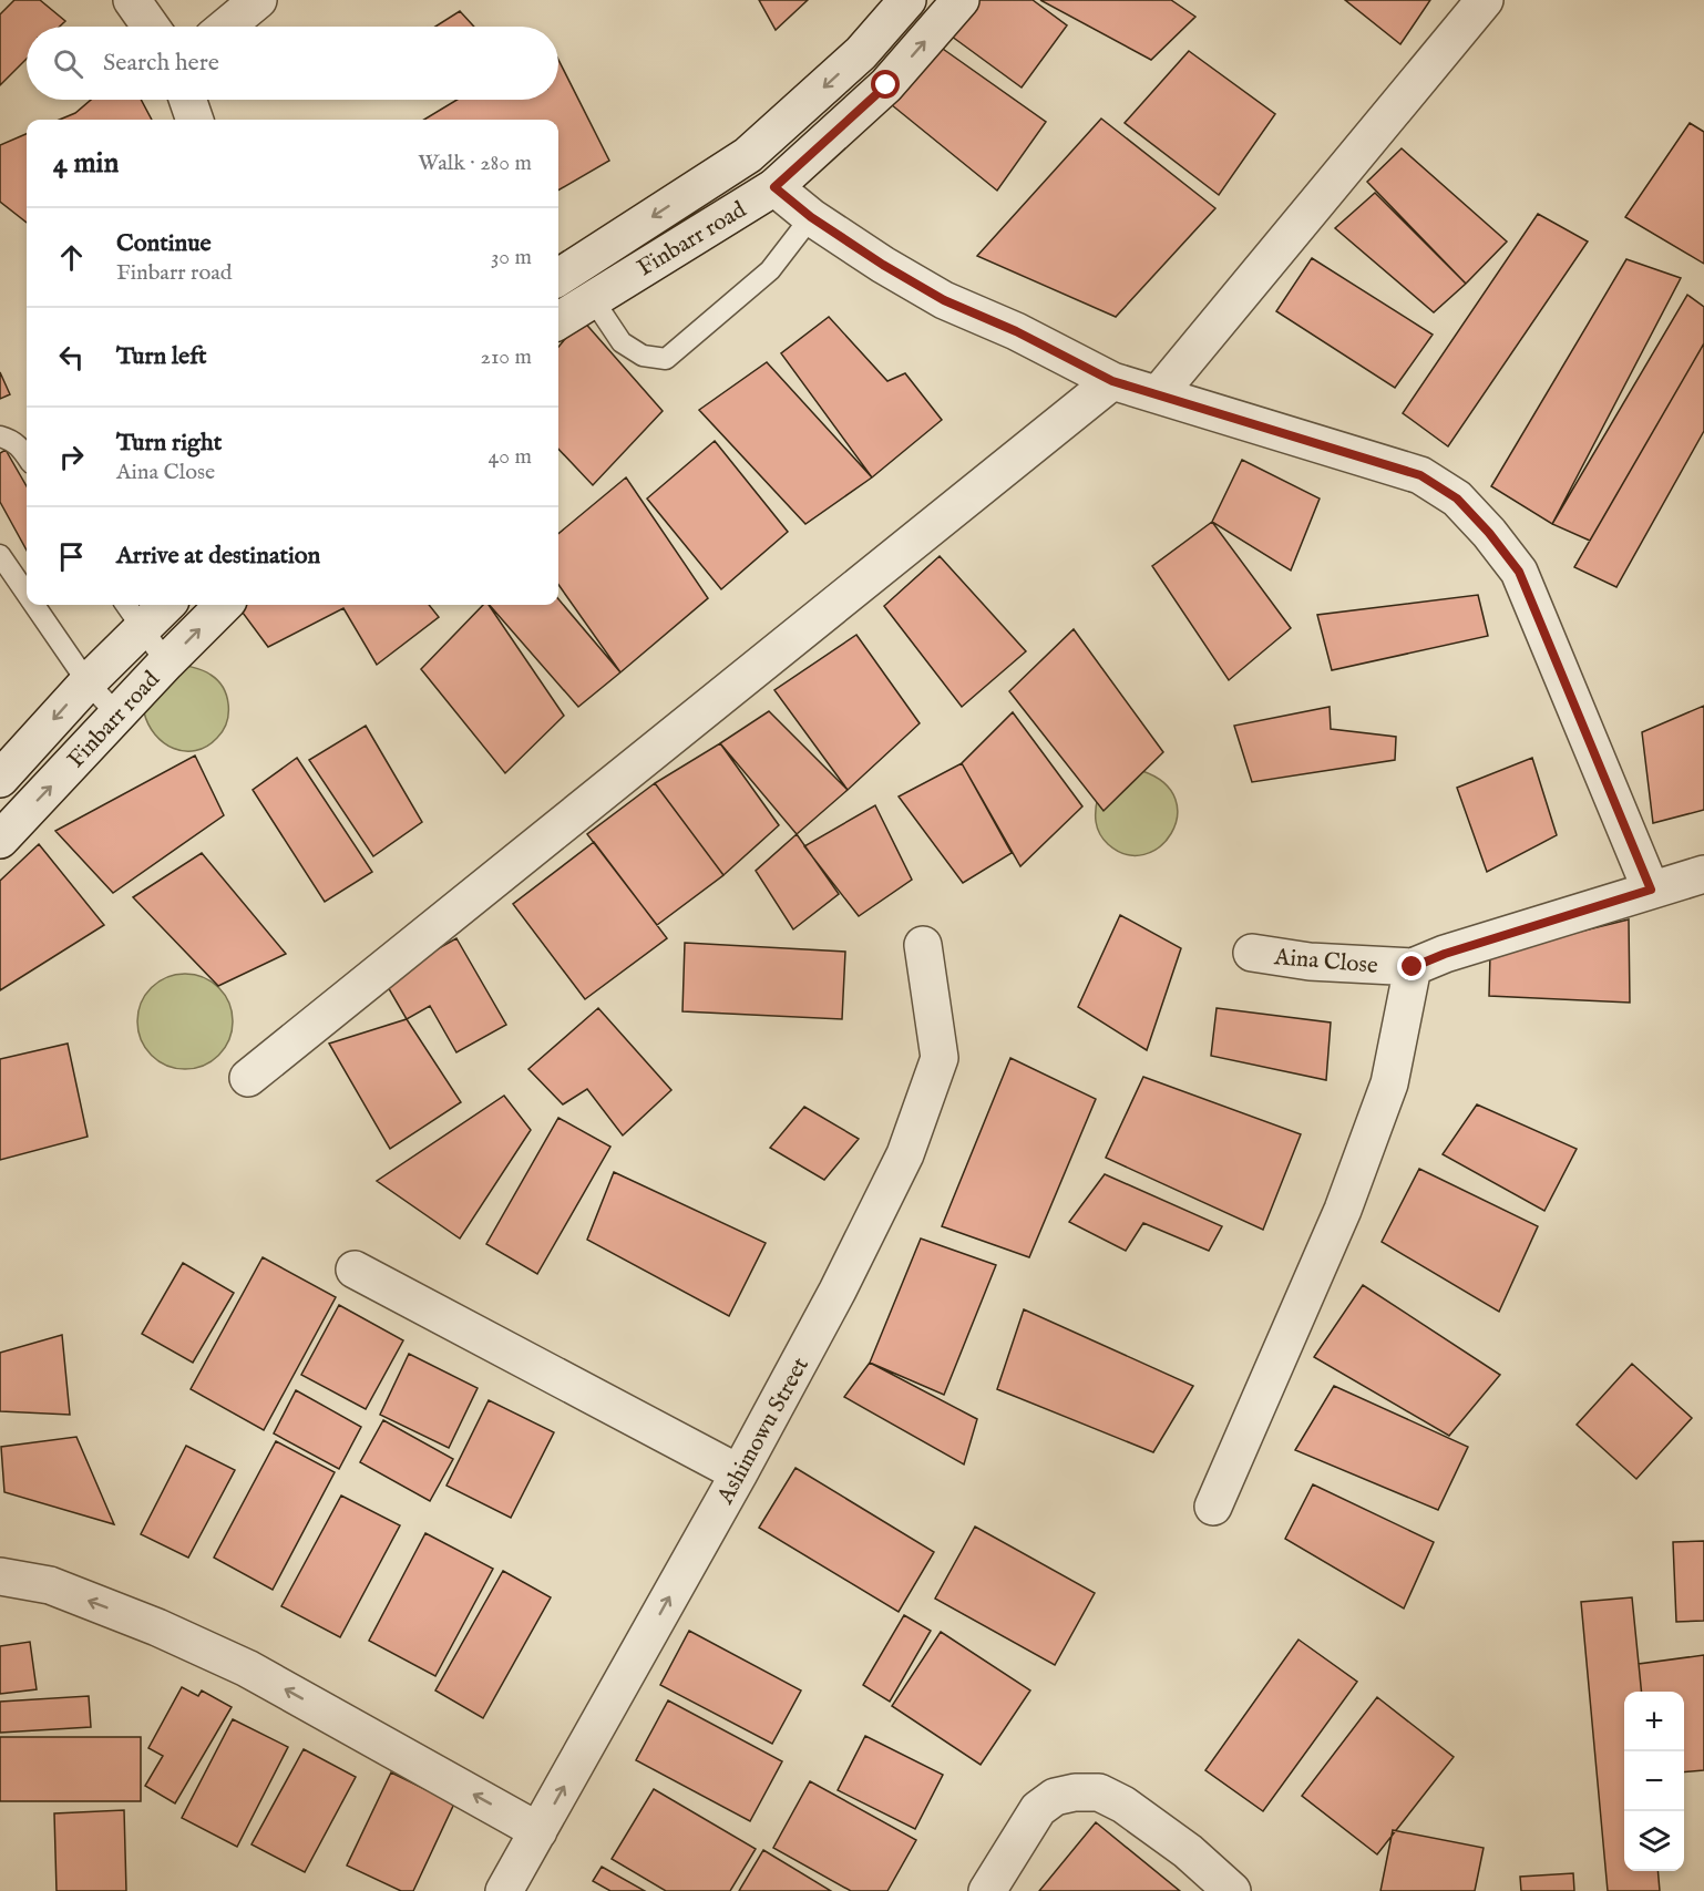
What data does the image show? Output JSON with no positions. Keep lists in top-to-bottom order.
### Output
{
  "streets": {
    "street": ["Finbarr road", "Aina Close", "Ashimowu Street"]
  },
  "one_way": ["Ashimowu Street"],
  "page": {
    "search": "Search here",
    "heading": ["4 min", "Walk · 280 m"],
    "list": [
      ["Continue", "Finbarr road", "30 m"],
      ["Turn left", "210 m"],
      ["Turn right", "Aina Close", "40 m"],
      "Arrive at destination"
    ],
    "map_buttons": ["+", "−"]
  }
}
